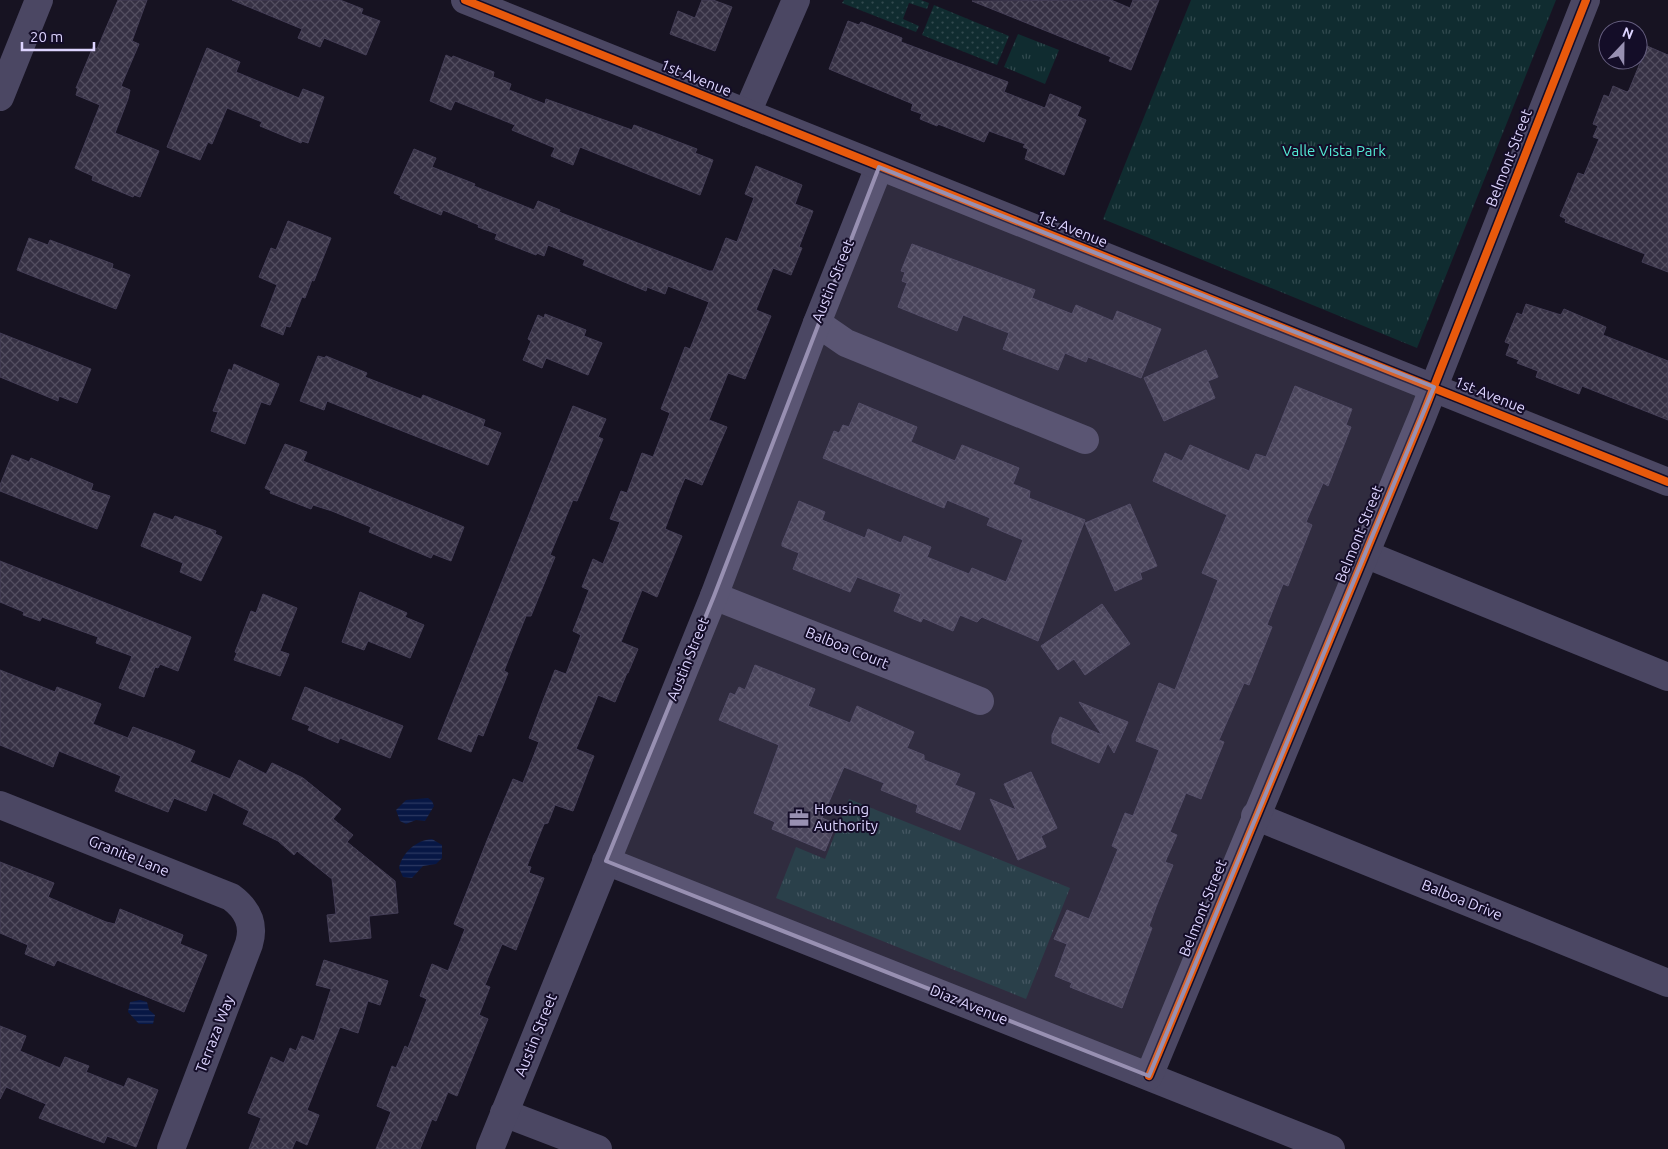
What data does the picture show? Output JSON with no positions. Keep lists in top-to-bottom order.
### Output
{
  "streets": {
    "street": [
      "1st Avenue",
      "Belmont Street",
      "Austin Street",
      "Balboa Court",
      "Granite Lane",
      "Balboa Drive",
      "Diaz Avenue",
      "Terraza Way"
    ]
  },
  "crossings": [
    ["1st Avenue", "Belmont Street"],
    ["1st Avenue", "Austin Street"],
    ["Belmont Street", "Balboa Drive"],
    ["Belmont Street", "Diaz Avenue"],
    ["Austin Street", "Balboa Court"],
    ["Austin Street", "Diaz Avenue"],
    ["Granite Lane", "Terraza Way"]
  ],
  "parks": ["Valle Vista Park"],
  "places": {
    "office": ["Housing Authority"]
  },
  "scale_bar": "20 m",
  "north": "top"
}
